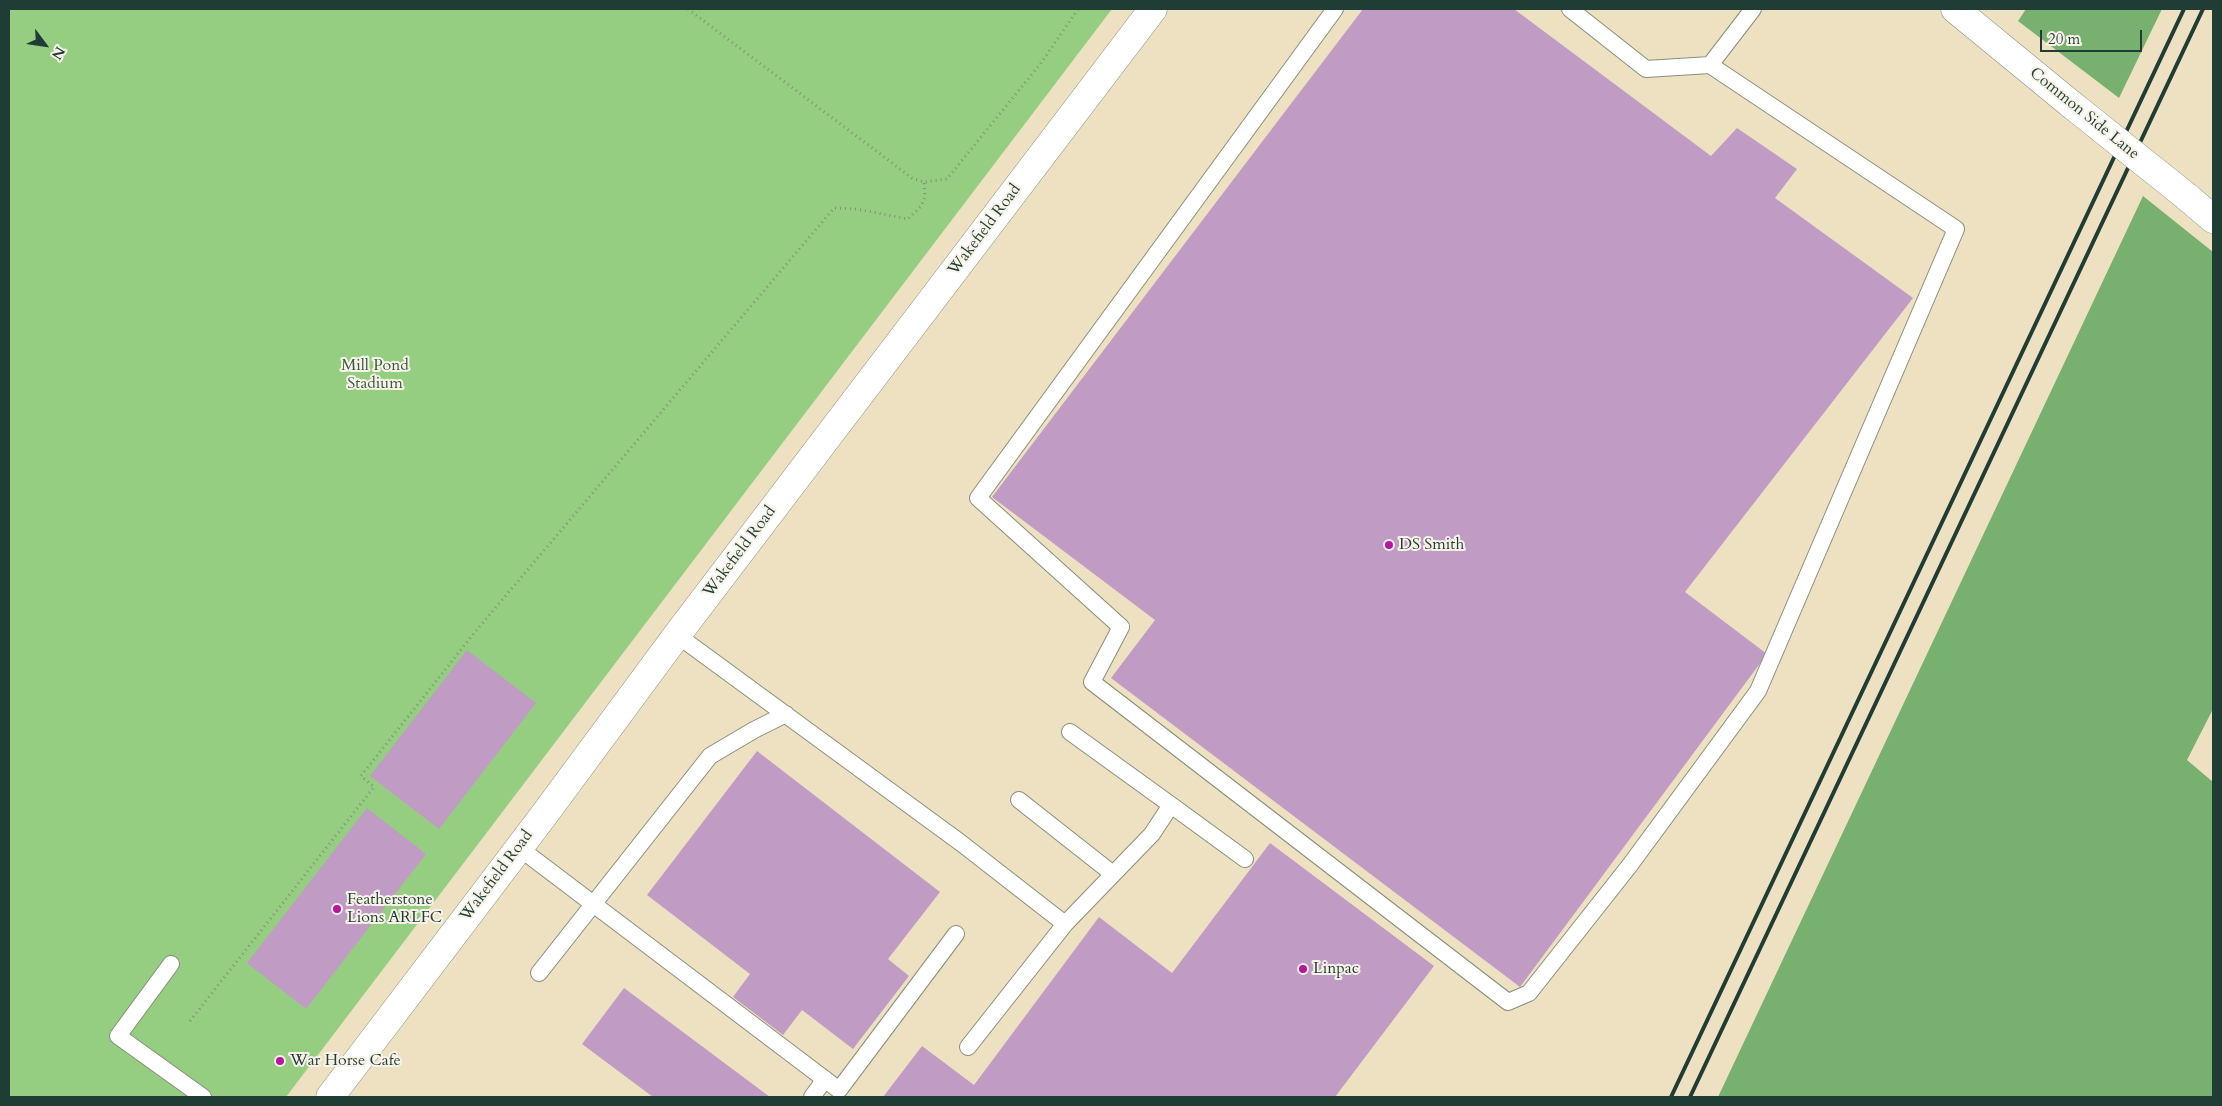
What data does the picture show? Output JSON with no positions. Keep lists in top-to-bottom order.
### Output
{
  "streets": {
    "main road": ["Common Side Lane", "Wakefield Road"]
  },
  "parks": ["Mill Pond Stadium"],
  "places": [
    "DS Smith",
    "Featherstone Lions ARLFC",
    "Linpac",
    "War Horse Cafe"
  ],
  "scale_bar": "20 m",
  "north": "bottom right"
}
